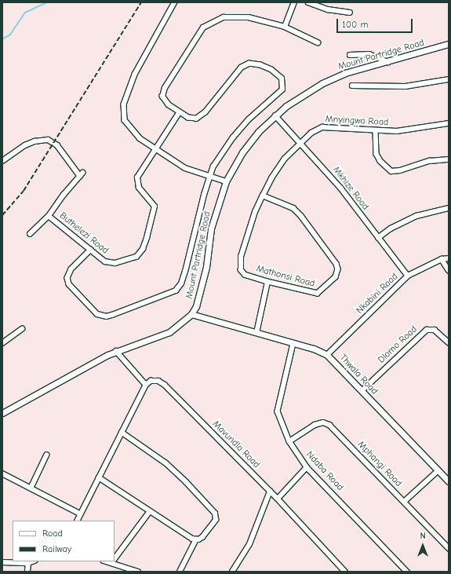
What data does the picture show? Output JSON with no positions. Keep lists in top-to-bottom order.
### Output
{
  "streets": {
    "street": [
      "Mount Partridge Road",
      "Mnyingwa Road",
      "Mkhize Road",
      "Buthelezi Road",
      "Mathonsi Road",
      "Nkabini Road",
      "Dlomo Road",
      "Thwala Road",
      "Mavundla Road",
      "Mphangi Road",
      "Ndaba Road"
    ]
  },
  "crossings": [
    ["Mount Partridge Road", "Mkhize Road"],
    ["Mount Partridge Road", "Thwala Road"],
    ["Mnyingwa Road", "Mkhize Road"],
    ["Mnyingwa Road", "Mathonsi Road"],
    ["Mkhize Road", "Nkabini Road"],
    ["Nkabini Road", "Thwala Road"],
    ["Dlomo Road", "Thwala Road"],
    ["Thwala Road", "Ndaba Road"],
    ["Mphangi Road", "Ndaba Road"]
  ],
  "legend": ["Road", "Railway"],
  "scale_bar": "100 m",
  "north": "top"
}
